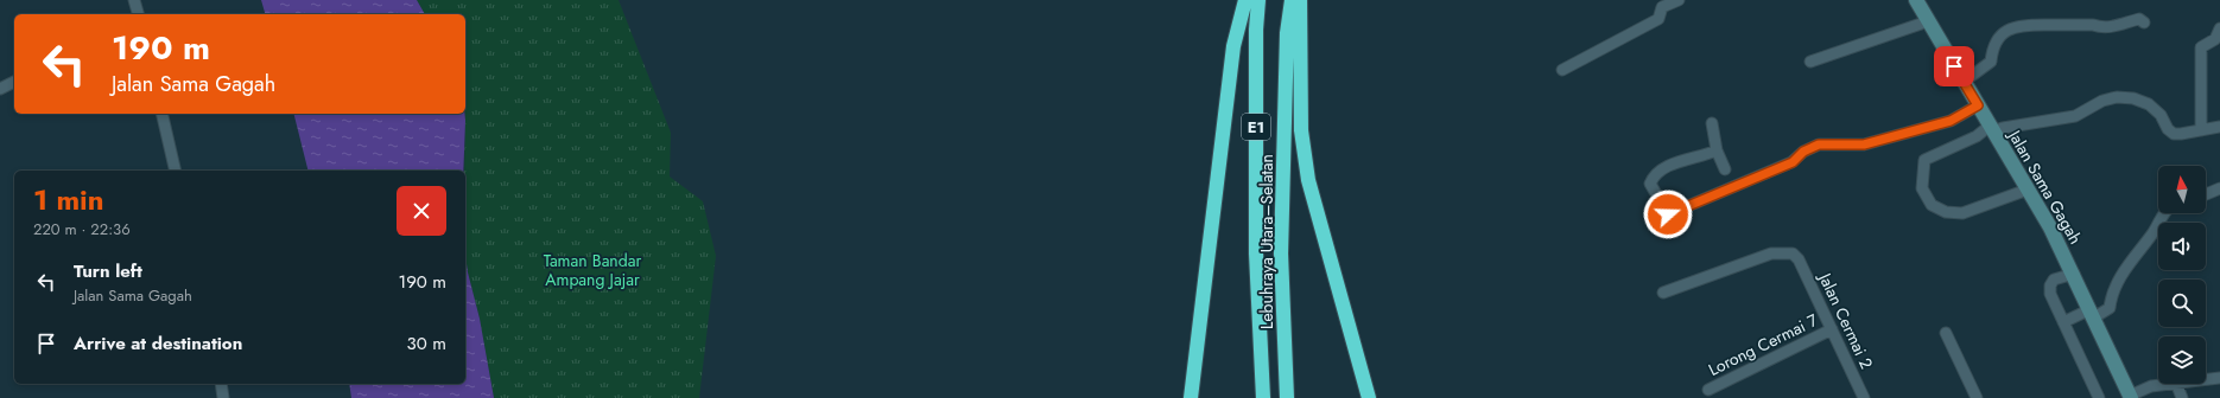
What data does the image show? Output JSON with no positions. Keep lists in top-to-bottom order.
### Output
{
  "streets": {
    "highway": ["E1", "Lebuhraya Utara–Selatan"],
    "street": ["Jalan Sama Gagah", "Jalan Cermai 2", "Lorong Cermai 7"]
  },
  "crossings": [
    ["Jalan Cermai 2", "Lorong Cermai 7"]
  ],
  "parks": ["Taman Bandar Ampang Jajar"],
  "north": "top",
  "page": {
    "turn": ["190 m", "Jalan Sama Gagah"],
    "heading": ["1 min", "220 m · 22:36"],
    "list": [
      {
        "name": "Turn left",
        "note": "Jalan Sama Gagah",
        "value": "190 m"
      },
      {
        "name": "Arrive at destination",
        "value": "30 m"
      }
    ]
  }
}
